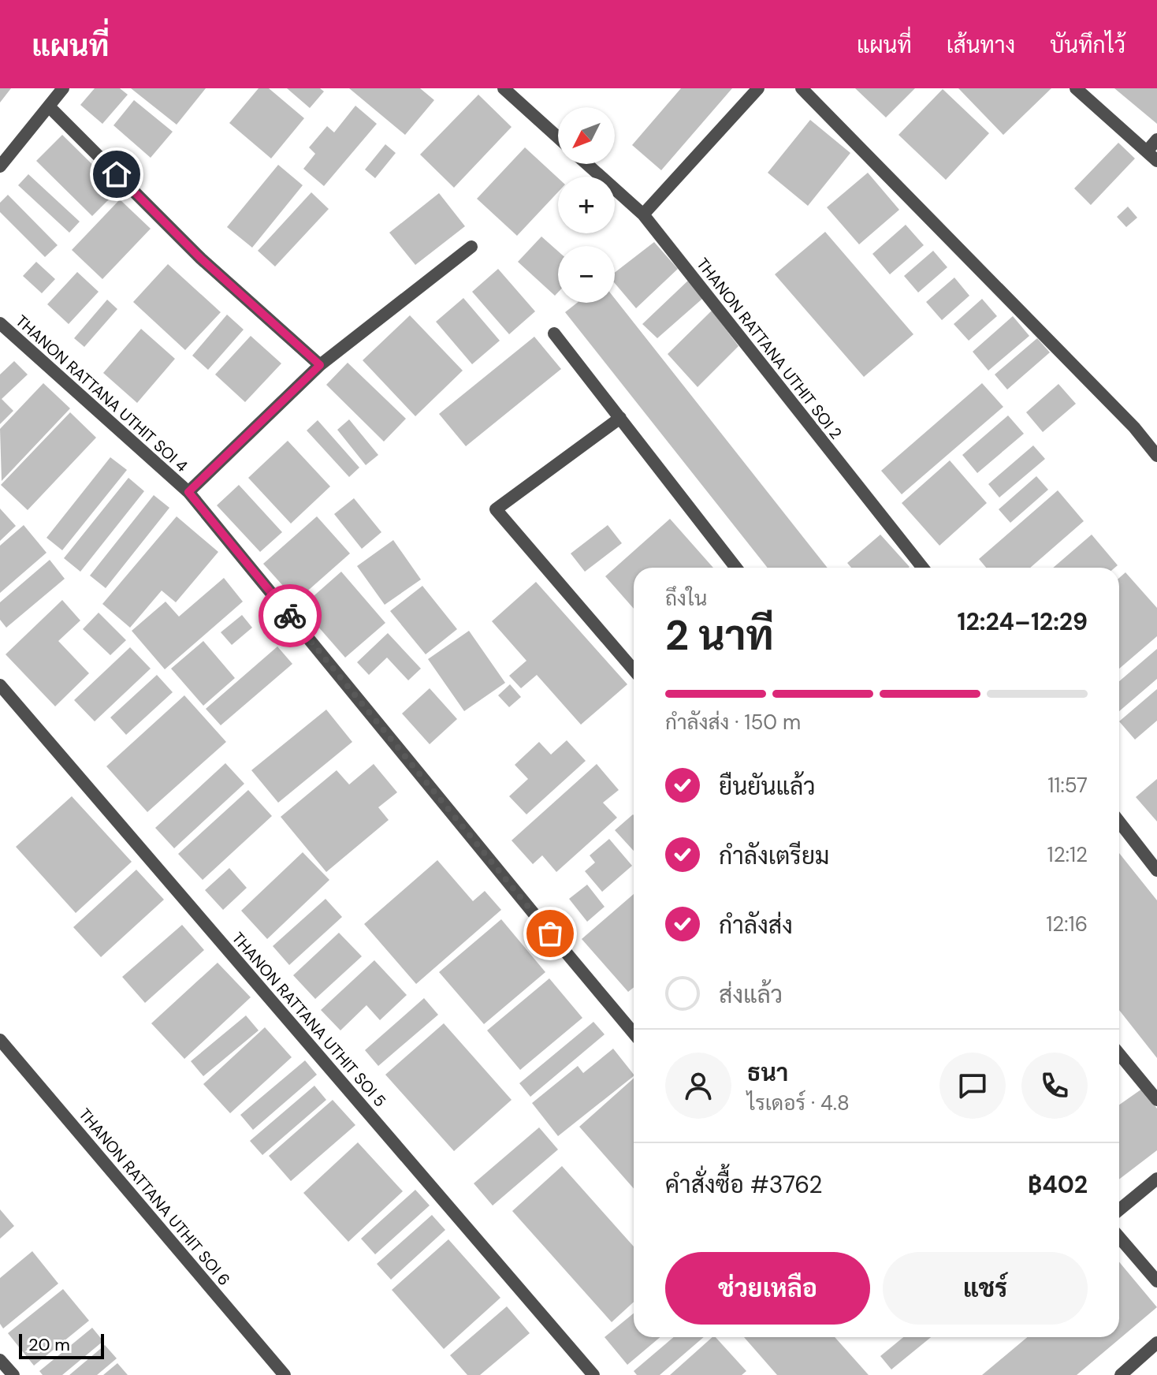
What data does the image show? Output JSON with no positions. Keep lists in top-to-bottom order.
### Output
{
  "streets": {
    "street": [
      "THANON RATTANA UTHIT SOI 2",
      "THANON RATTANA UTHIT SOI 4",
      "THANON RATTANA UTHIT SOI 5",
      "THANON RATTANA UTHIT SOI 6"
    ]
  },
  "scale_bar": "20 m",
  "north": "bottom left",
  "page": {
    "header": "แผนที่",
    "nav": ["แผนที่", "เส้นทาง", "บันทึกไว้"],
    "map_buttons": ["+", "−"],
    "heading": ["2 นาที", "ถึงใน", "12:24–12:29"],
    "panel": [
      "ธนา",
      "ไรเดอร์ · 4.8",
      "คำสั่งซื้อ #3762",
      "฿402"
    ],
    "bar": "กำลังส่ง · 150 m",
    "list": [
      ["ยืนยันแล้ว", "11:57"],
      ["กำลังเตรียม", "12:12"],
      ["กำลังส่ง", "12:16"],
      "ส่งแล้ว"
    ],
    "buttons": ["ช่วยเหลือ", "แชร์"],
    "scale": "20 m"
  }
}
